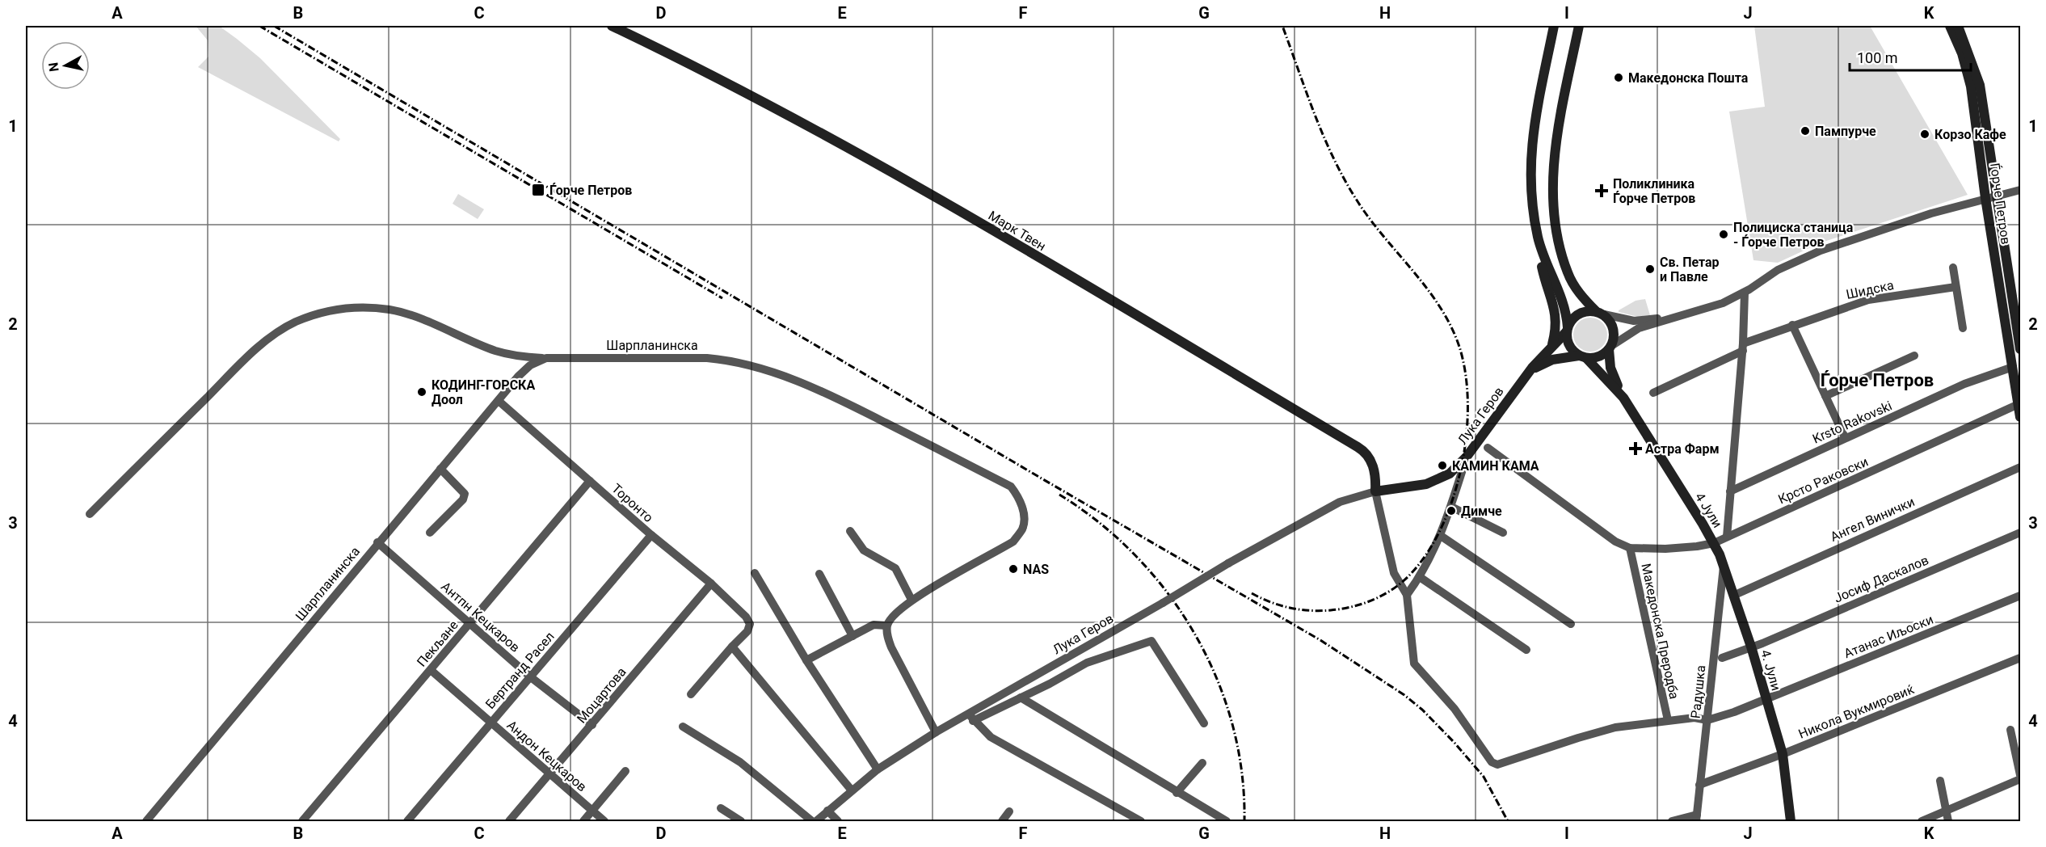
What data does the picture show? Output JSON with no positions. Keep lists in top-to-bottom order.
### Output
{
  "streets": {
    "street": [
      "Ѓорче Петров",
      "Марк Твен",
      "Шидска",
      "Шарпланинска",
      "Лука Геров",
      "Krsto Rakovski",
      "Крсто Раковски",
      "Торонто",
      "4 Јули",
      "Ангел Винички",
      "Јосиф Даскалов",
      "Антпн Кецкаров",
      "Македонска Преродба",
      "Aтанас Иљоски",
      "Пекљане",
      "Бертранд Расел",
      "4. Јули",
      "Радушка",
      "Моцартова",
      "Никола Вукмировиќ",
      "Андон Кецкаров"
    ]
  },
  "crossings": [
    ["Ѓорче Петров", "Krsto Rakovski"],
    ["Ѓорче Петров", "Крсто Раковски"],
    ["Марк Твен", "Лука Геров"],
    ["Шарпланинска", "Торонто"],
    ["Шарпланинска", "Антпн Кецкаров"],
    ["Лука Геров", "4 Јули"],
    ["Крсто Раковски", "4 Јули"],
    ["Крсто Раковски", "Македонска Преродба"],
    ["Торонто", "Пекљане"],
    ["Торонто", "Бертранд Расел"],
    ["Торонто", "Моцартова"],
    ["4 Јули", "Ангел Винички"],
    ["4 Јули", "Јосиф Даскалов"],
    ["4 Јули", "4. Јули"],
    ["4 Јули", "Радушка"],
    ["Јосиф Даскалов", "4. Јули"],
    ["Антпн Кецкаров", "Пекљане"],
    ["Антпн Кецкаров", "Бертранд Расел"],
    ["Антпн Кецкаров", "Моцартова"],
    ["Aтанас Иљоски", "4. Јули"],
    ["Пекљане", "Андон Кецкаров"],
    ["Бертранд Расел", "Андон Кецкаров"],
    ["Радушка", "Никола Вукмировиќ"],
    ["Моцартова", "Андон Кецкаров"]
  ],
  "districts": ["Ѓорче Петров"],
  "places": {
    "other": [
      "Македонска Пошта",
      "Пампурче",
      "Корзо Кафе",
      "Полициска станица - Ѓорче Петров",
      "Св. Петар и Павле",
      "КОДИНГ-ГОРСКА Доол",
      "КАМИН КАМА",
      "Димче",
      "NAS"
    ],
    "transit": ["Ѓорче Петров"],
    "health": ["Поликлиника Ѓорче Петров", "Астра Фарм"]
  },
  "scale_bar": "100 m",
  "north": "left",
  "grid": {
    "columns": [
      "A",
      "B",
      "C",
      "D",
      "E",
      "F",
      "G",
      "H",
      "I",
      "J",
      "K"
    ],
    "rows": [
      "1",
      "2",
      "3",
      "4"
    ]
  }
}
